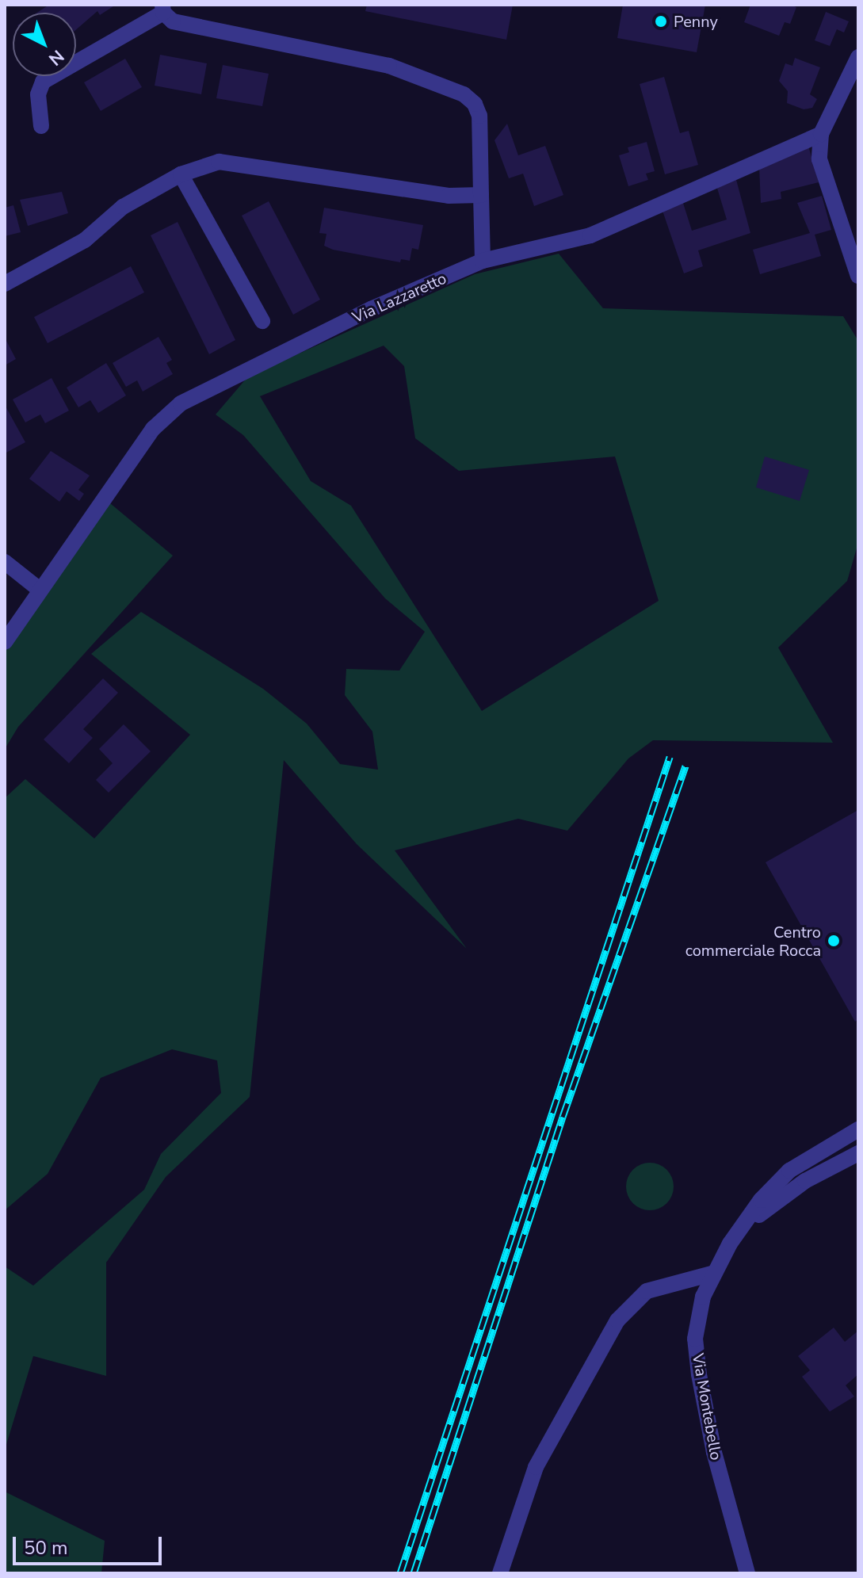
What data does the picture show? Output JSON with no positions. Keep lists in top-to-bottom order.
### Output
{
  "streets": {
    "street": ["Via Lazzaretto", "Via Montebello"]
  },
  "places": ["Penny", "Centro commerciale Rocca"],
  "scale_bar": "50 m",
  "north": "bottom right"
}
